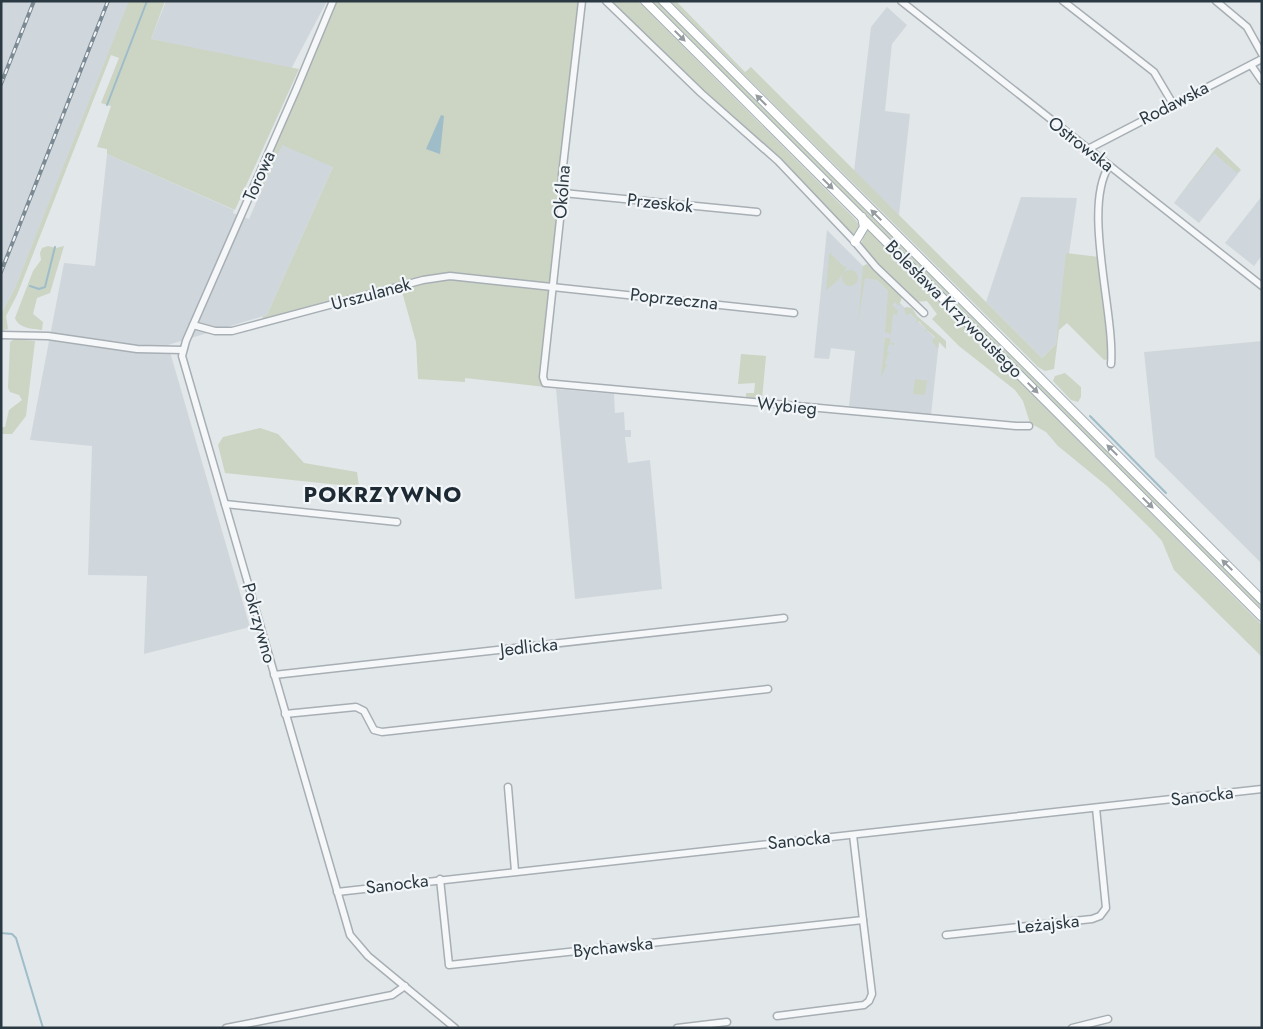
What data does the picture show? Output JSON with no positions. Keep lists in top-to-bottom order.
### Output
{
  "streets": {
    "main road": ["Bolesława Krzywoustego"],
    "street": [
      "Rodawska",
      "Ostrowska",
      "Torowa",
      "Okólna",
      "Przeskok",
      "Urszulanek",
      "Poprzeczna",
      "Wybieg",
      "Pokrzywno",
      "Jedlicka",
      "Sanocka",
      "Leżajska",
      "Bychawska"
    ]
  },
  "crossings": [
    ["Rodawska", "Ostrowska"],
    ["Torowa", "Urszulanek"],
    ["Torowa", "Pokrzywno"],
    ["Okólna", "Przeskok"],
    ["Okólna", "Urszulanek"],
    ["Okólna", "Poprzeczna"],
    ["Okólna", "Wybieg"],
    ["Urszulanek", "Poprzeczna"],
    ["Pokrzywno", "Jedlicka"],
    ["Pokrzywno", "Sanocka"],
    ["Sanocka", "Leżajska"],
    ["Sanocka", "Bychawska"]
  ],
  "districts": ["POKRZYWNO"]
}
